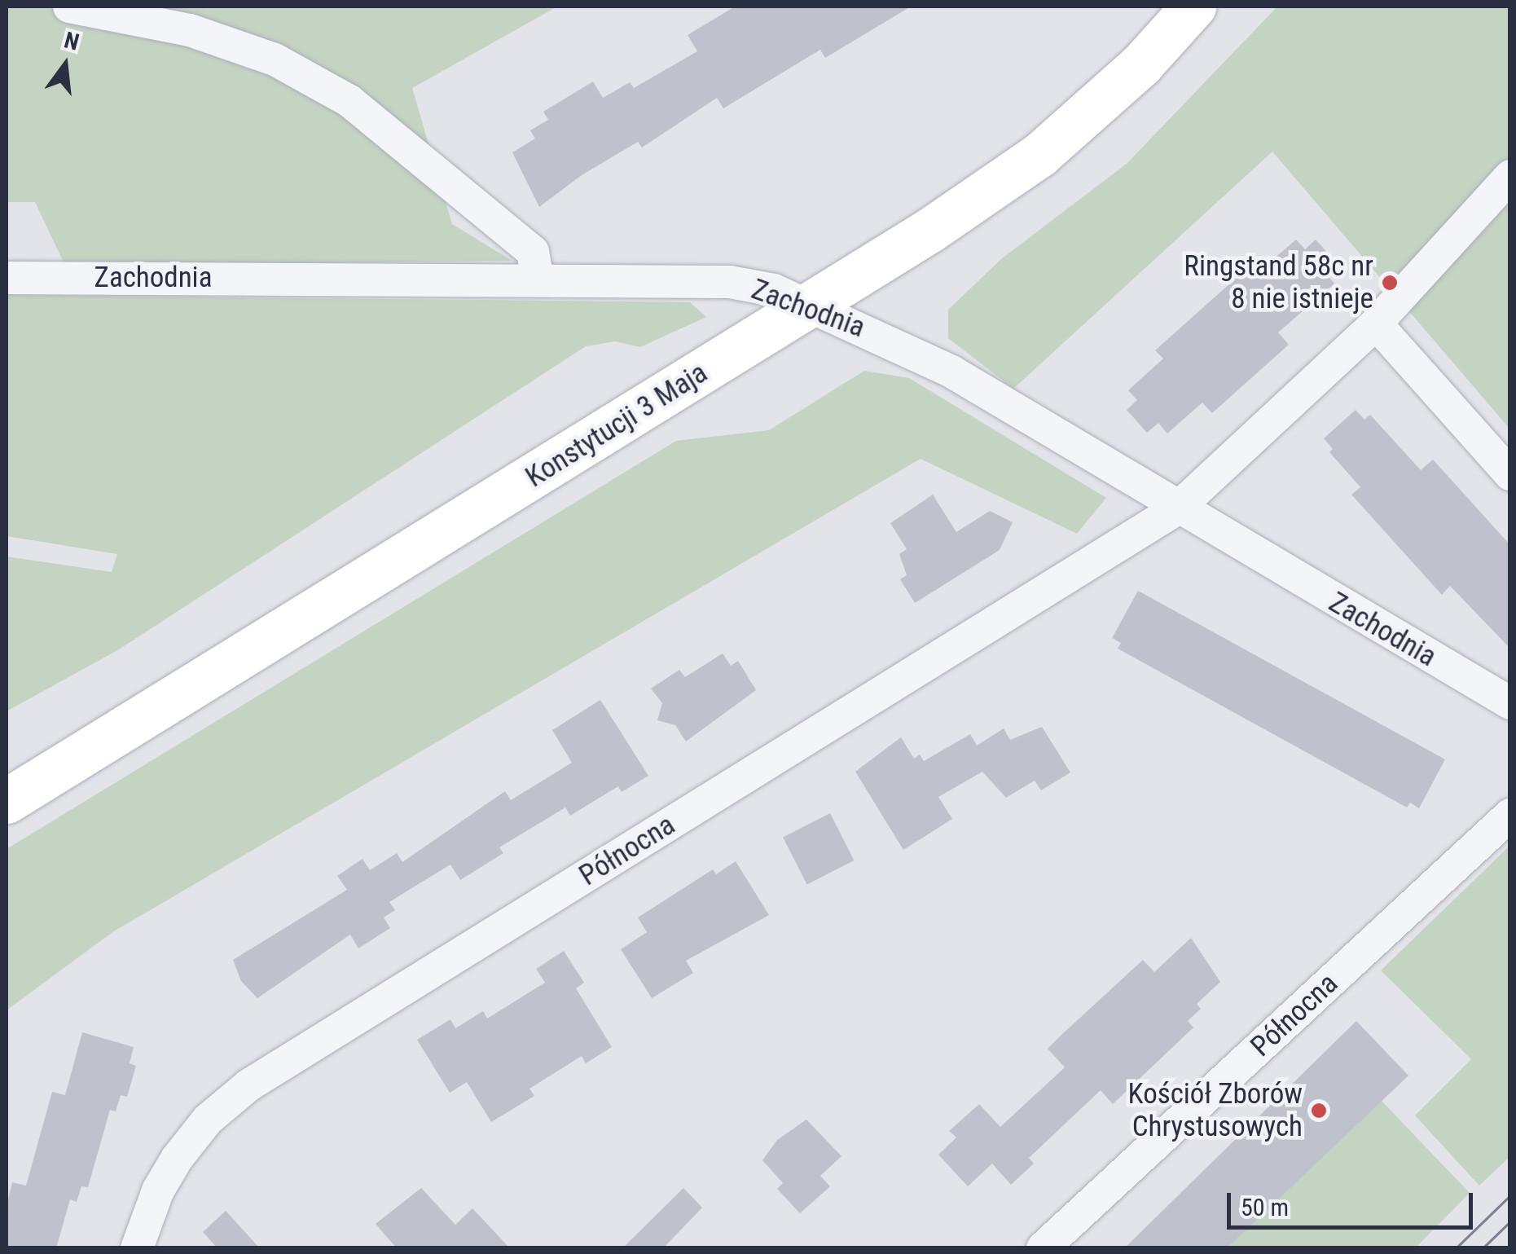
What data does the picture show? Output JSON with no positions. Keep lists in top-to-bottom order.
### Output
{
  "streets": {
    "street": ["Zachodnia", "Konstytucji 3 Maja", "Północna"]
  },
  "crossings": [
    ["Zachodnia", "Konstytucji 3 Maja"],
    ["Zachodnia", "Północna"]
  ],
  "places": ["Ringstand 58c nr 8 nie istnieje", "Kościół Zborów Chrystusowych"],
  "scale_bar": "50 m",
  "north": "top"
}
